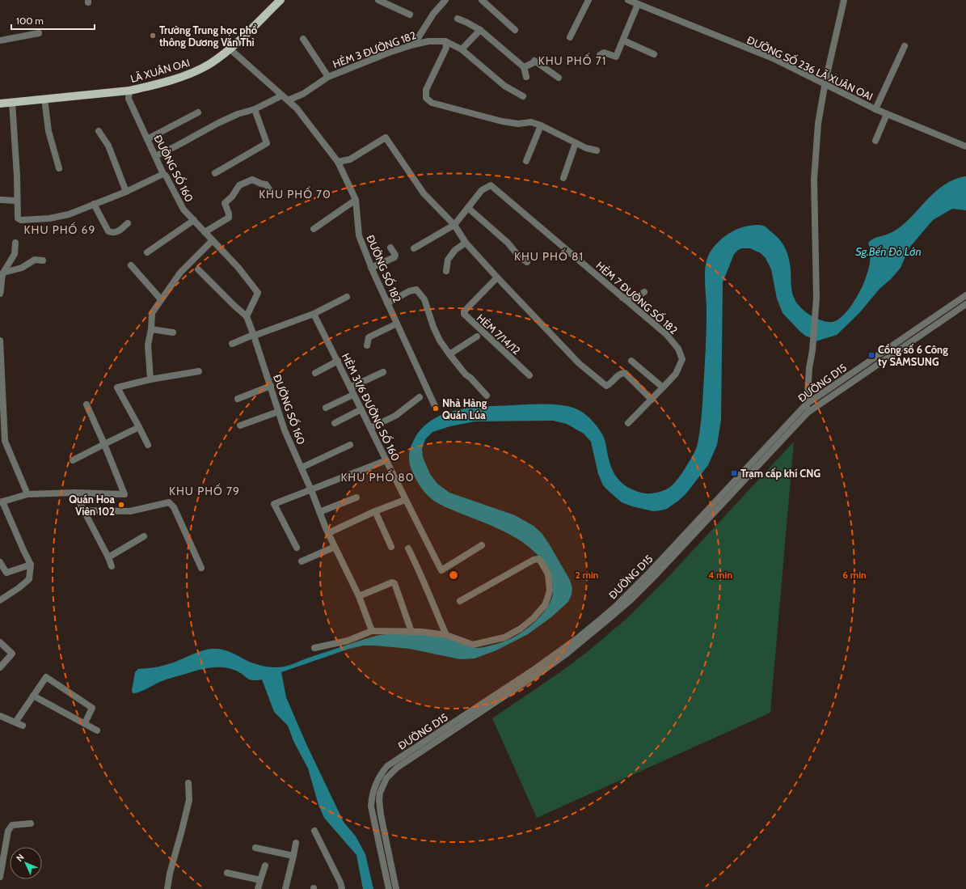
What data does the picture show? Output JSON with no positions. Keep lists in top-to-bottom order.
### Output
{
  "streets": {
    "main road": ["LÃ XUÂN OAI"],
    "street": [
      "HẺM 3 ĐƯỜNG 182",
      "ĐƯỜNG SỐ 236 LÃ XUÂN OAI",
      "ĐƯỜNG SỐ 160",
      "ĐƯỜNG SỐ 182",
      "HẺM 7 ĐƯỜNG SỐ 182",
      "HẺM 7/14/12",
      "ĐƯỜNG D15",
      "HẺM 31/6 ĐƯỜNG SỐ 160"
    ]
  },
  "crossings": [
    ["HẺM 3 ĐƯỜNG 182", "ĐƯỜNG SỐ 182"],
    ["LÃ XUÂN OAI", "ĐƯỜNG SỐ 160"]
  ],
  "districts": [
    "KHU PHỐ 71",
    "KHU PHỐ 70",
    "KHU PHỐ 69",
    "KHU PHỐ 81",
    "KHU PHỐ 80",
    "KHU PHỐ 79"
  ],
  "water": ["Sg.Bến Đò Lớn"],
  "places": {
    "other": ["Trường Trung học phổ thông Dương Văn Thì", "Nhà Hàng Quán Lúa", "Quán Hoa Viên 102"],
    "transit": ["Cổng số 6 Công ty SAMSUNG", "Trạm cấp khí CNG"]
  },
  "scale_bar": "100 m",
  "north": "top left",
  "rings": ["2 min", "4 min", "6 min"]
}
